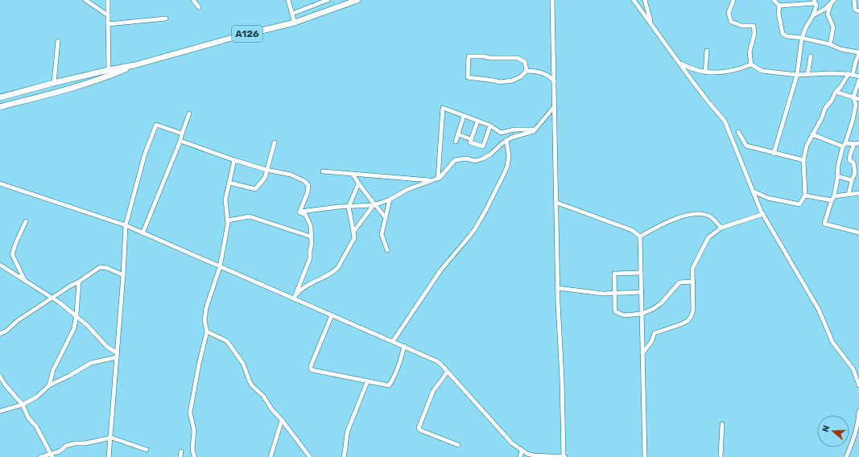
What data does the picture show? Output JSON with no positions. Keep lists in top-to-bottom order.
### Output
{
  "streets": {
    "highway": ["A126"]
  },
  "north": "left"
}
